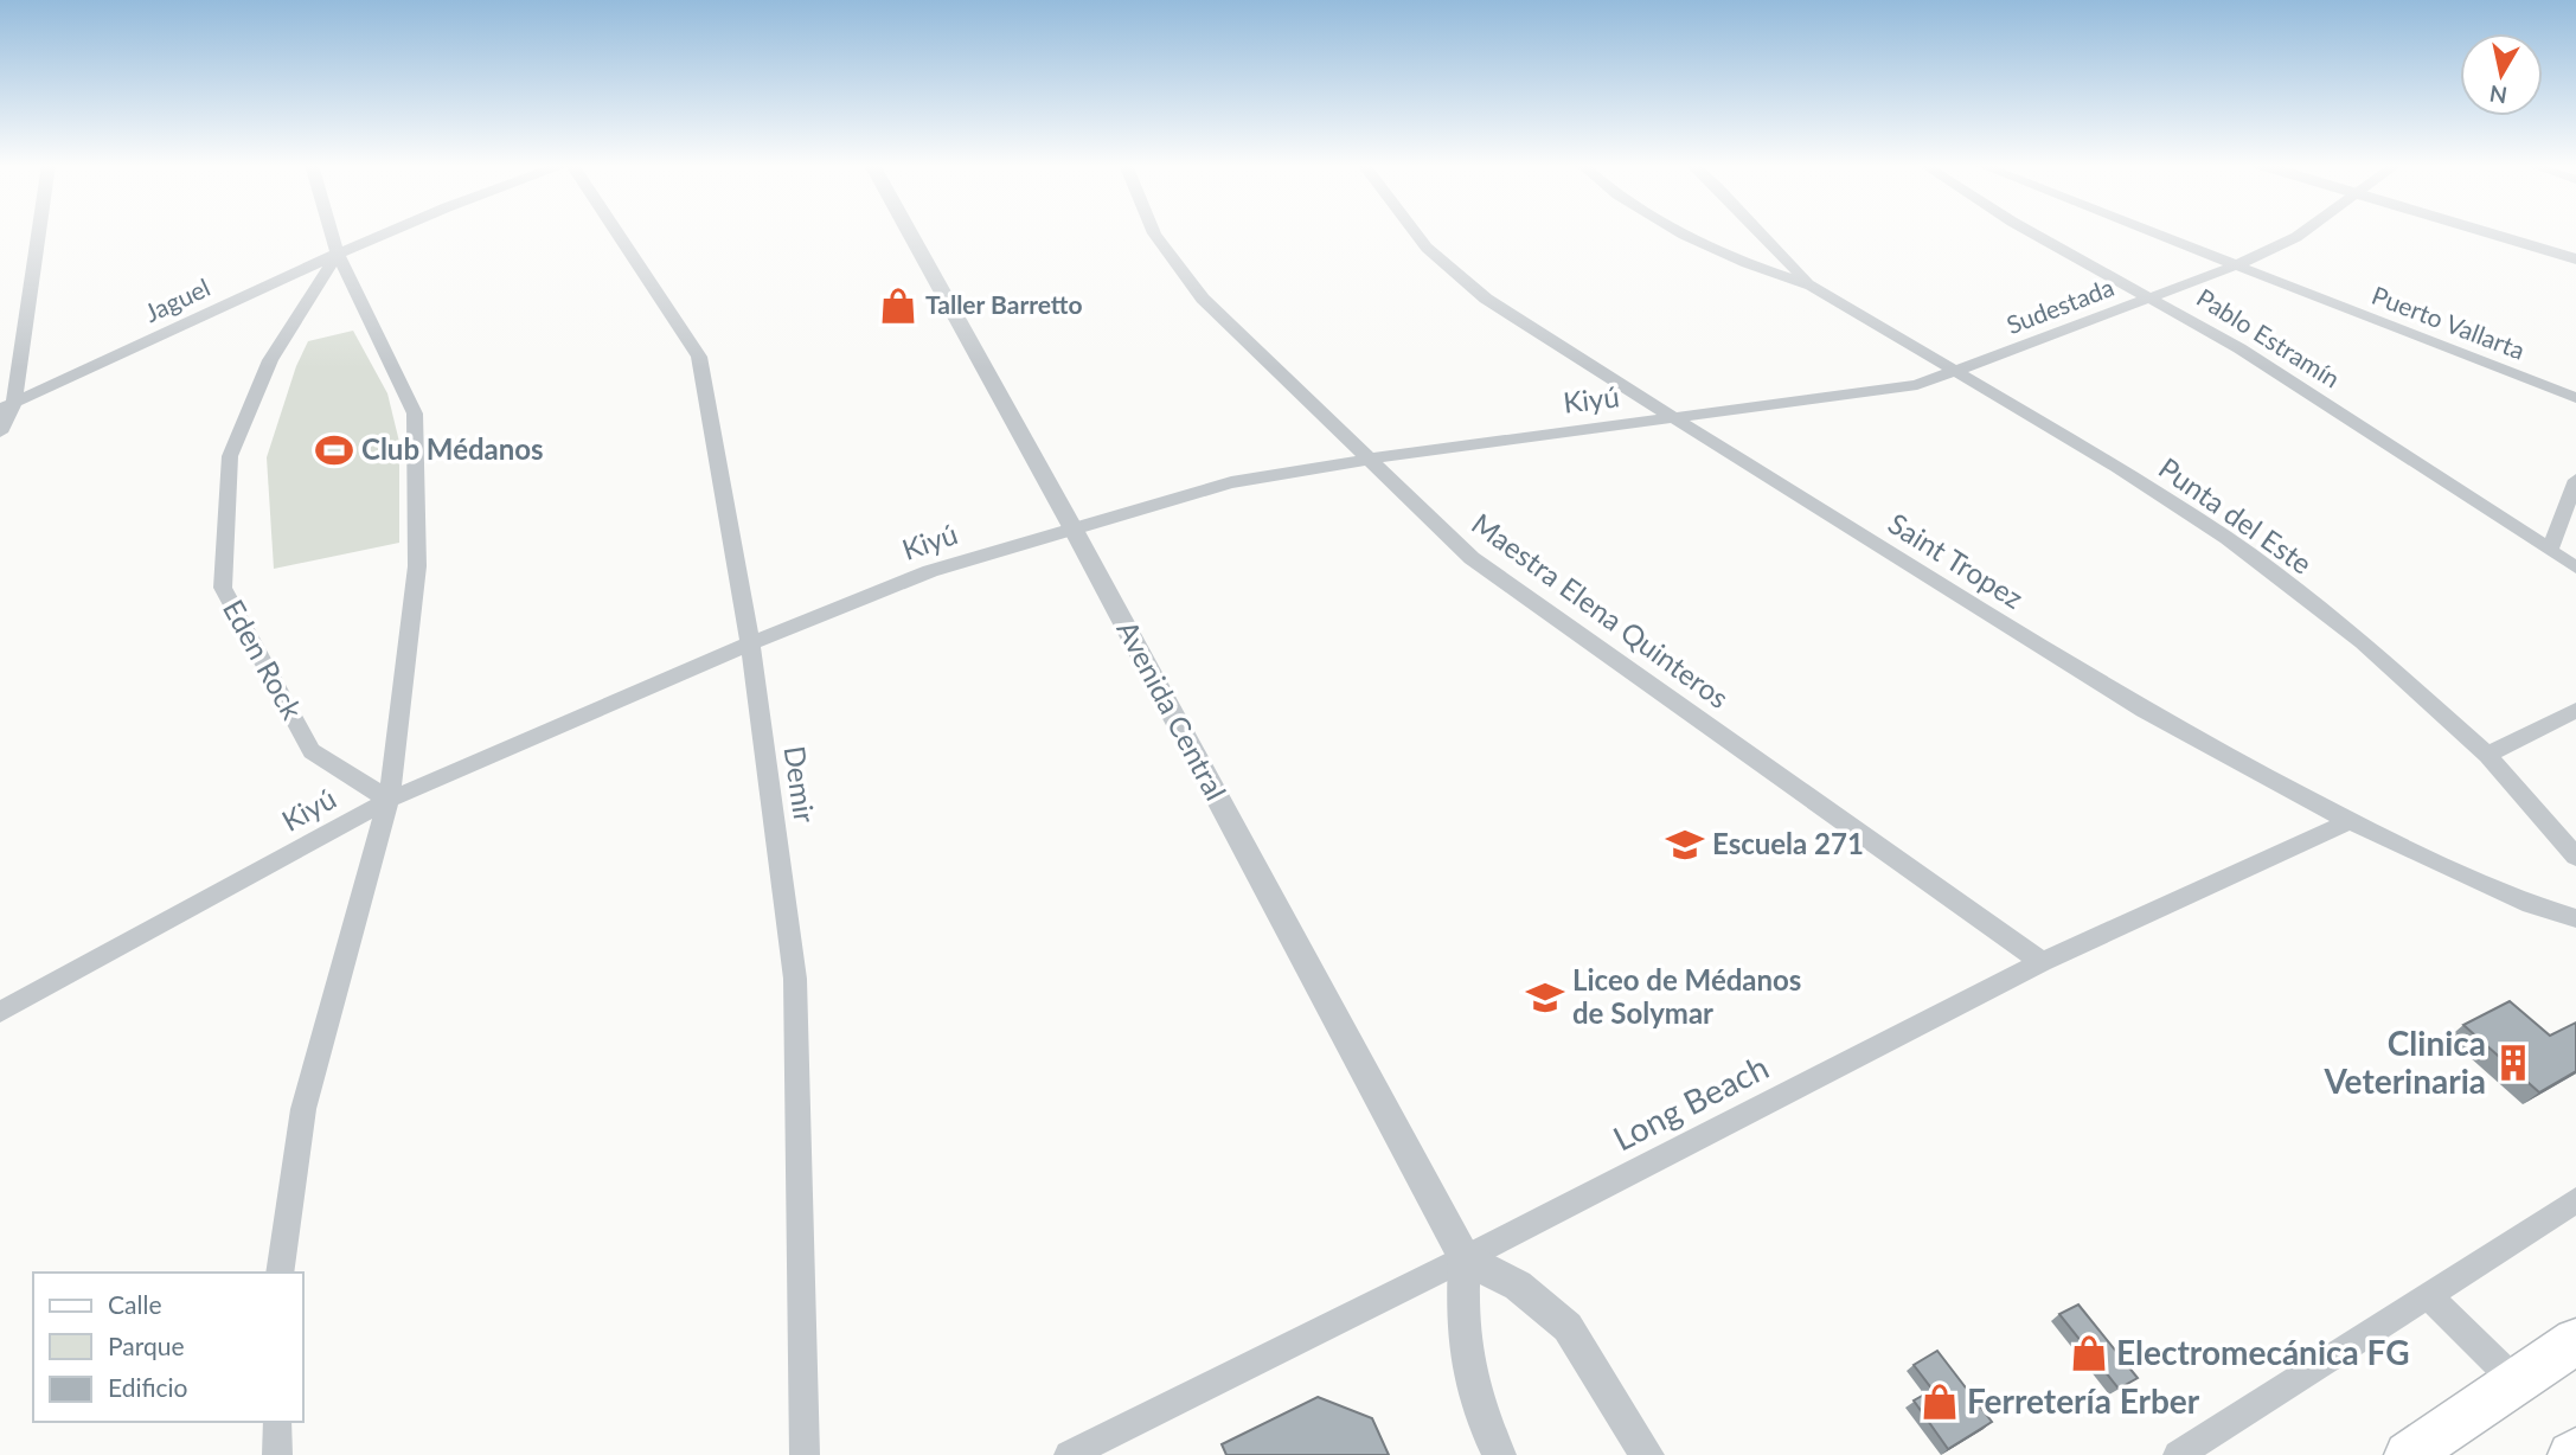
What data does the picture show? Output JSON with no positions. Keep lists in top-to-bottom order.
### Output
{
  "streets": {
    "street": [
      "Jaguel",
      "Sudestada",
      "Puerto Vallarta",
      "Pablo Estramín",
      "Kiyú",
      "Punta del Este",
      "Saint Tropez",
      "Maestra Elena Quinteros",
      "Eden Rock",
      "Avenida Central",
      "Demir",
      "Long Beach"
    ]
  },
  "crossings": [
    ["Jaguel", "Eden Rock"],
    ["Sudestada", "Puerto Vallarta"],
    ["Sudestada", "Pablo Estramín"],
    ["Sudestada", "Kiyú"],
    ["Sudestada", "Punta del Este"],
    ["Kiyú", "Punta del Este"],
    ["Kiyú", "Saint Tropez"],
    ["Kiyú", "Maestra Elena Quinteros"],
    ["Kiyú", "Eden Rock"],
    ["Kiyú", "Avenida Central"],
    ["Kiyú", "Demir"],
    ["Saint Tropez", "Long Beach"],
    ["Maestra Elena Quinteros", "Long Beach"],
    ["Avenida Central", "Long Beach"]
  ],
  "places": {
    "shop": ["Taller Barretto", "Electromecánica FG", "Ferretería Erber"],
    "sports": ["Club Médanos"],
    "school or university": ["Escuela 271", "Liceo de Médanos de Solymar"],
    "building": ["Clinica Veterinaria"]
  },
  "legend": ["Calle", "Parque", "Edificio"],
  "north": "bottom"
}
